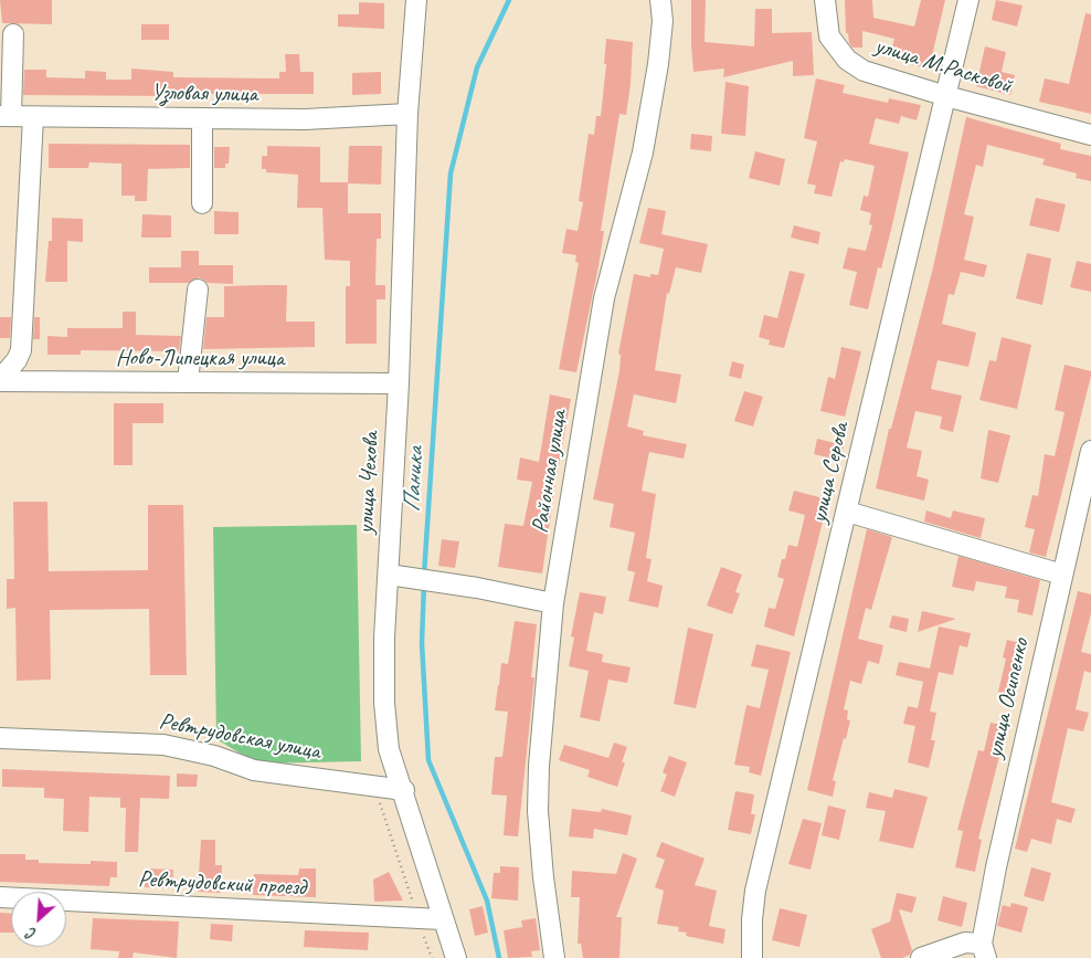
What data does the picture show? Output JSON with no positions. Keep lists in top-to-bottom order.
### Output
{
  "streets": {
    "street": [
      "улица М.Расковой",
      "Узловая улица",
      "Ново-Липецкая улица",
      "Районная улица",
      "улица Серова",
      "улица Чехова",
      "улица Осипенко",
      "Ревтрудовская улица",
      "Ревтрудовский проезд"
    ]
  },
  "crossings": [
    ["улица М.Расковой", "улица Серова"],
    ["Узловая улица", "улица Чехова"],
    ["Ново-Липецкая улица", "улица Чехова"],
    ["улица Чехова", "Ревтрудовская улица"],
    ["улица Чехова", "Ревтрудовский проезд"]
  ],
  "water": ["Паника"],
  "north": "bottom left"
}
